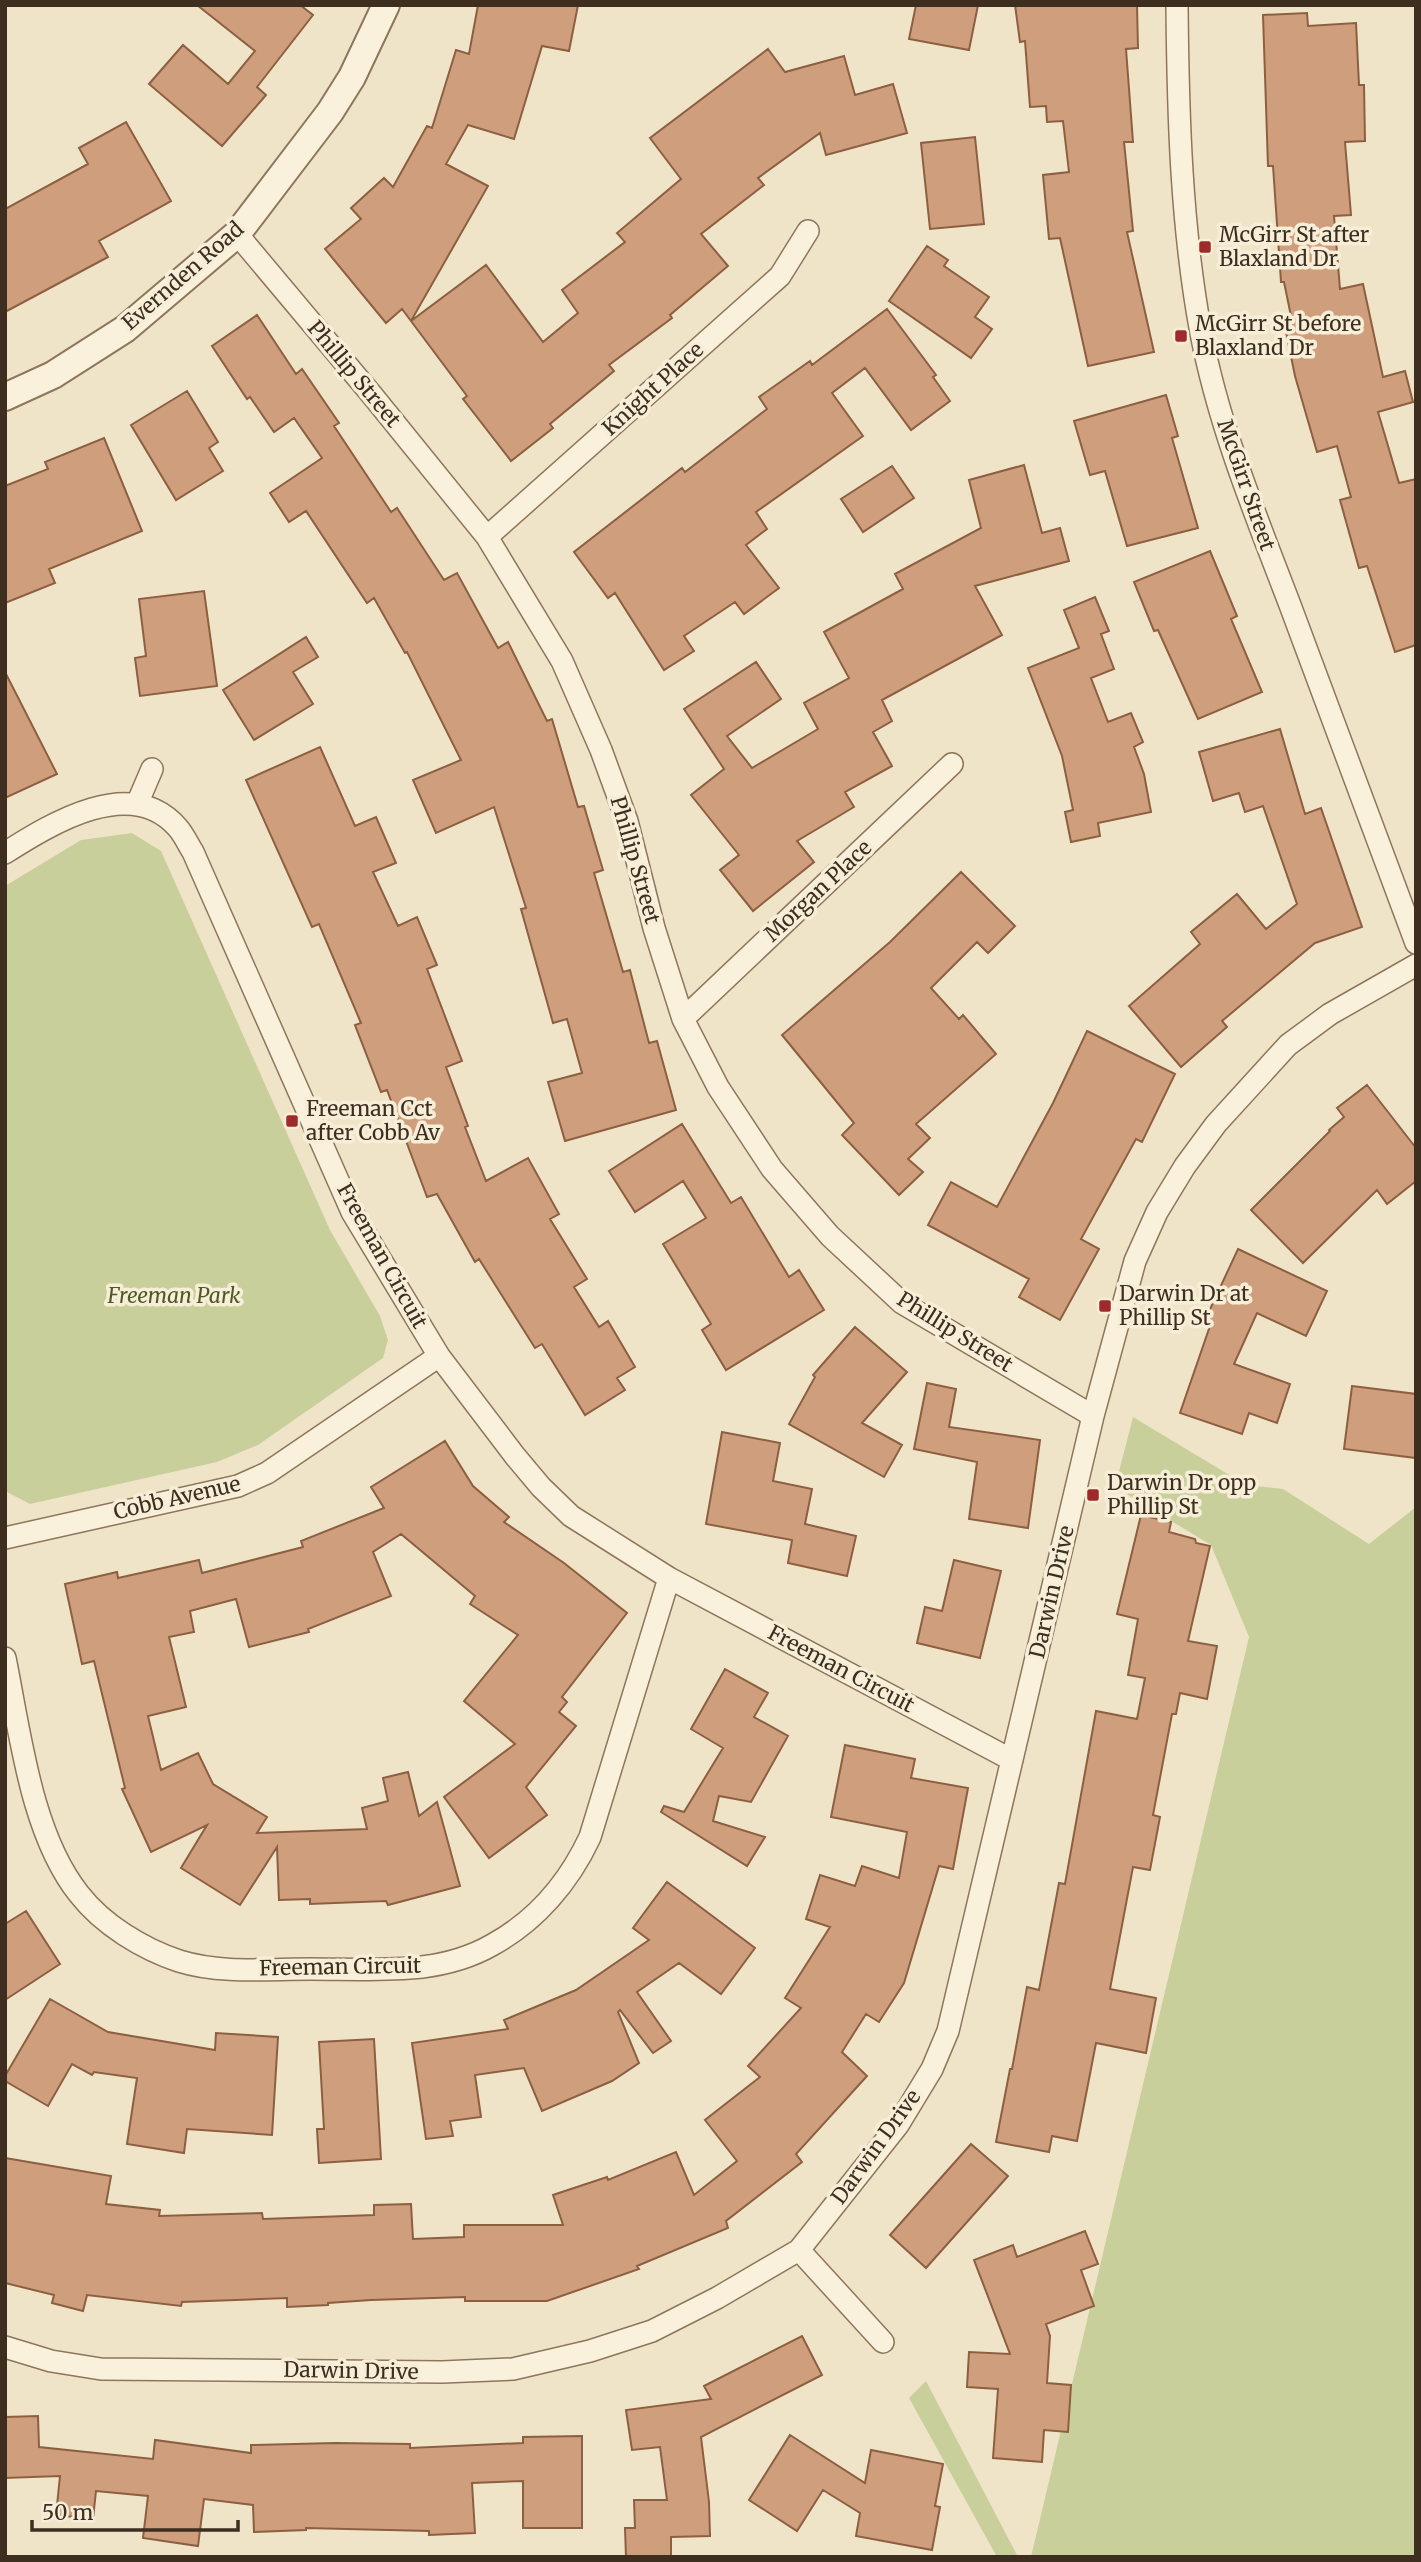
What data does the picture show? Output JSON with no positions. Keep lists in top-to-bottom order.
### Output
{
  "streets": {
    "street": [
      "Evernden Road",
      "Phillip Street",
      "Knight Place",
      "McGirr Street",
      "Morgan Place",
      "Freeman Circuit",
      "Cobb Avenue",
      "Darwin Drive"
    ]
  },
  "crossings": [
    ["Evernden Road", "Phillip Street"],
    ["Phillip Street", "Knight Place"],
    ["Phillip Street", "Morgan Place"],
    ["Phillip Street", "Darwin Drive"],
    ["Freeman Circuit", "Cobb Avenue"],
    ["Freeman Circuit", "Darwin Drive"]
  ],
  "parks": ["Freeman Park"],
  "places": {
    "transit": [
      "McGirr St after Blaxland Dr",
      "McGirr St before Blaxland Dr",
      "Freeman Cct after Cobb Av",
      "Darwin Dr at Phillip St",
      "Darwin Dr opp Phillip St"
    ]
  },
  "scale_bar": "50 m"
}
